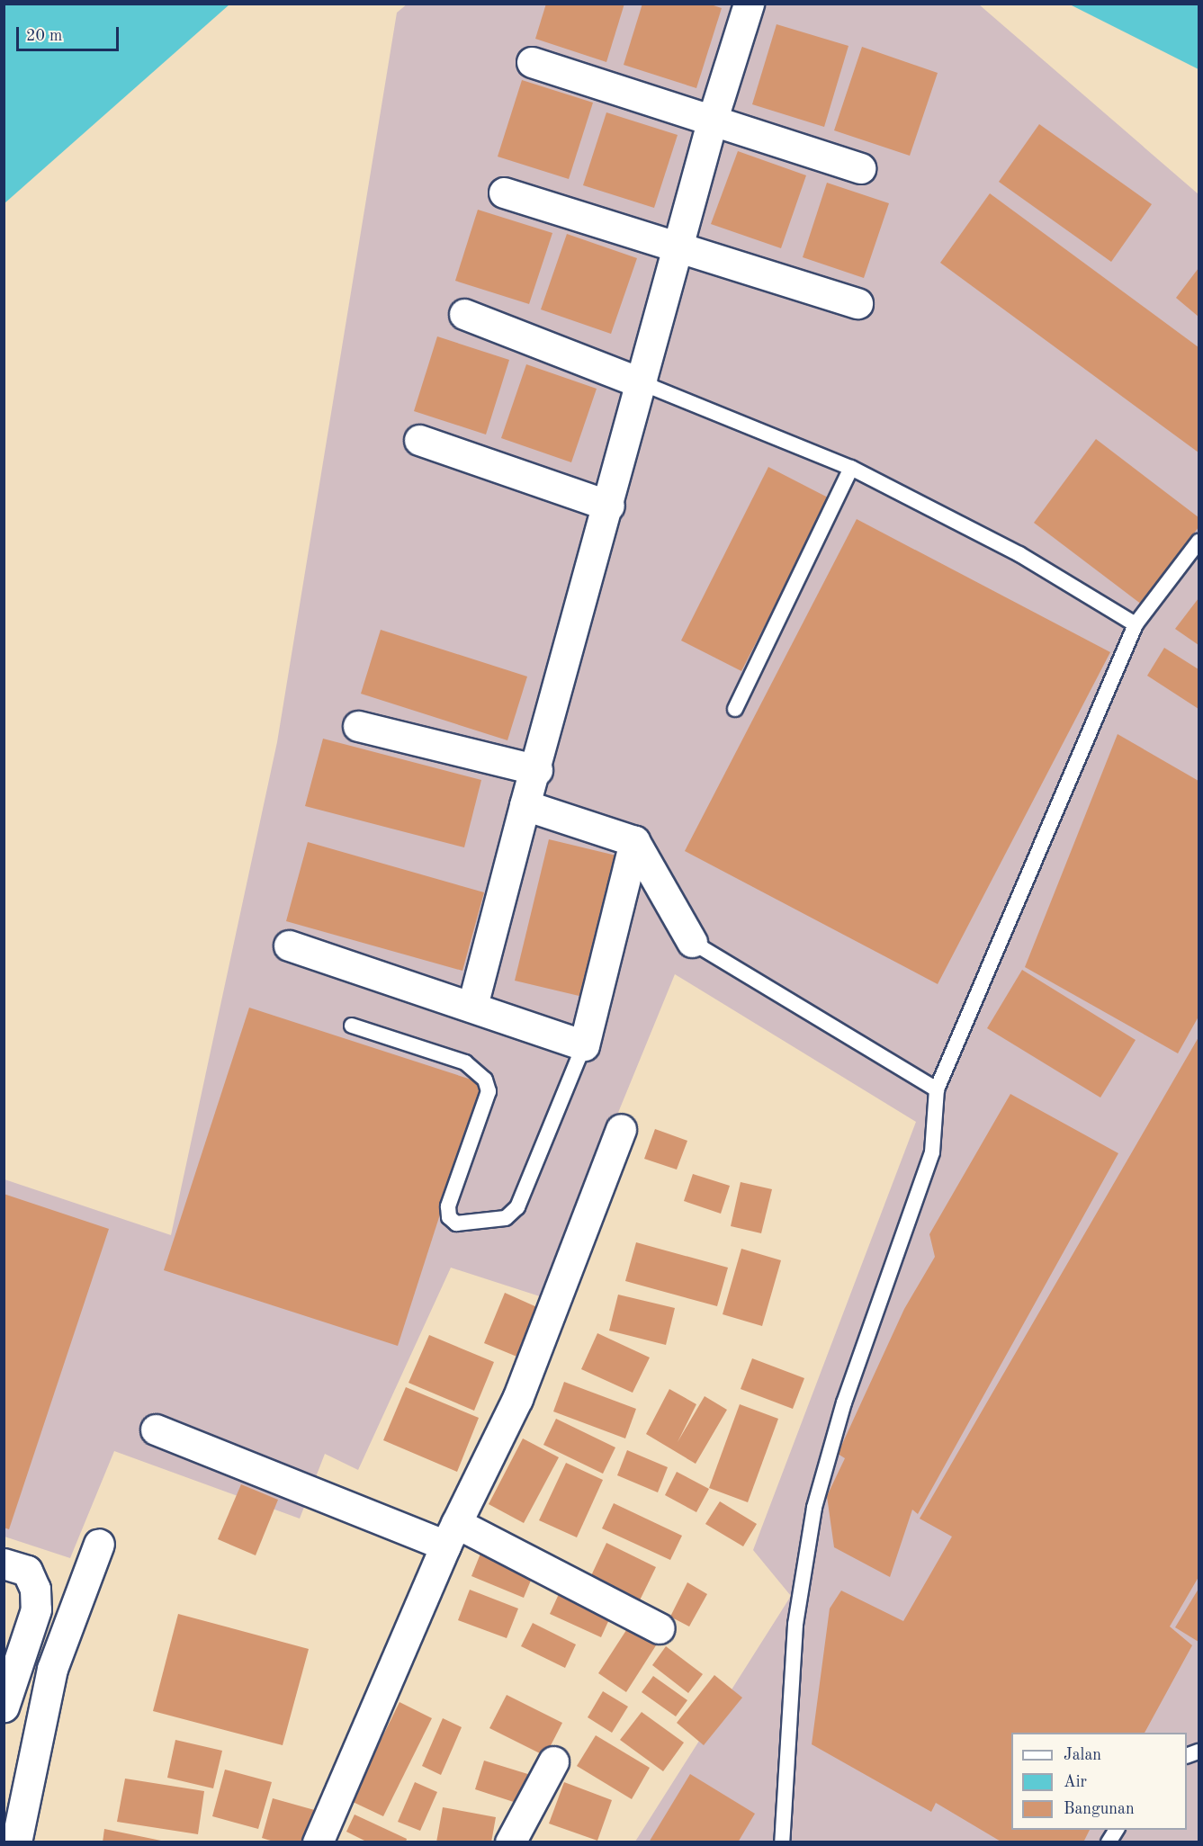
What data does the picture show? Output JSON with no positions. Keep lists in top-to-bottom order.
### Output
{
  "legend": ["Jalan", "Air", "Bangunan"],
  "scale_bar": "20 m"
}
